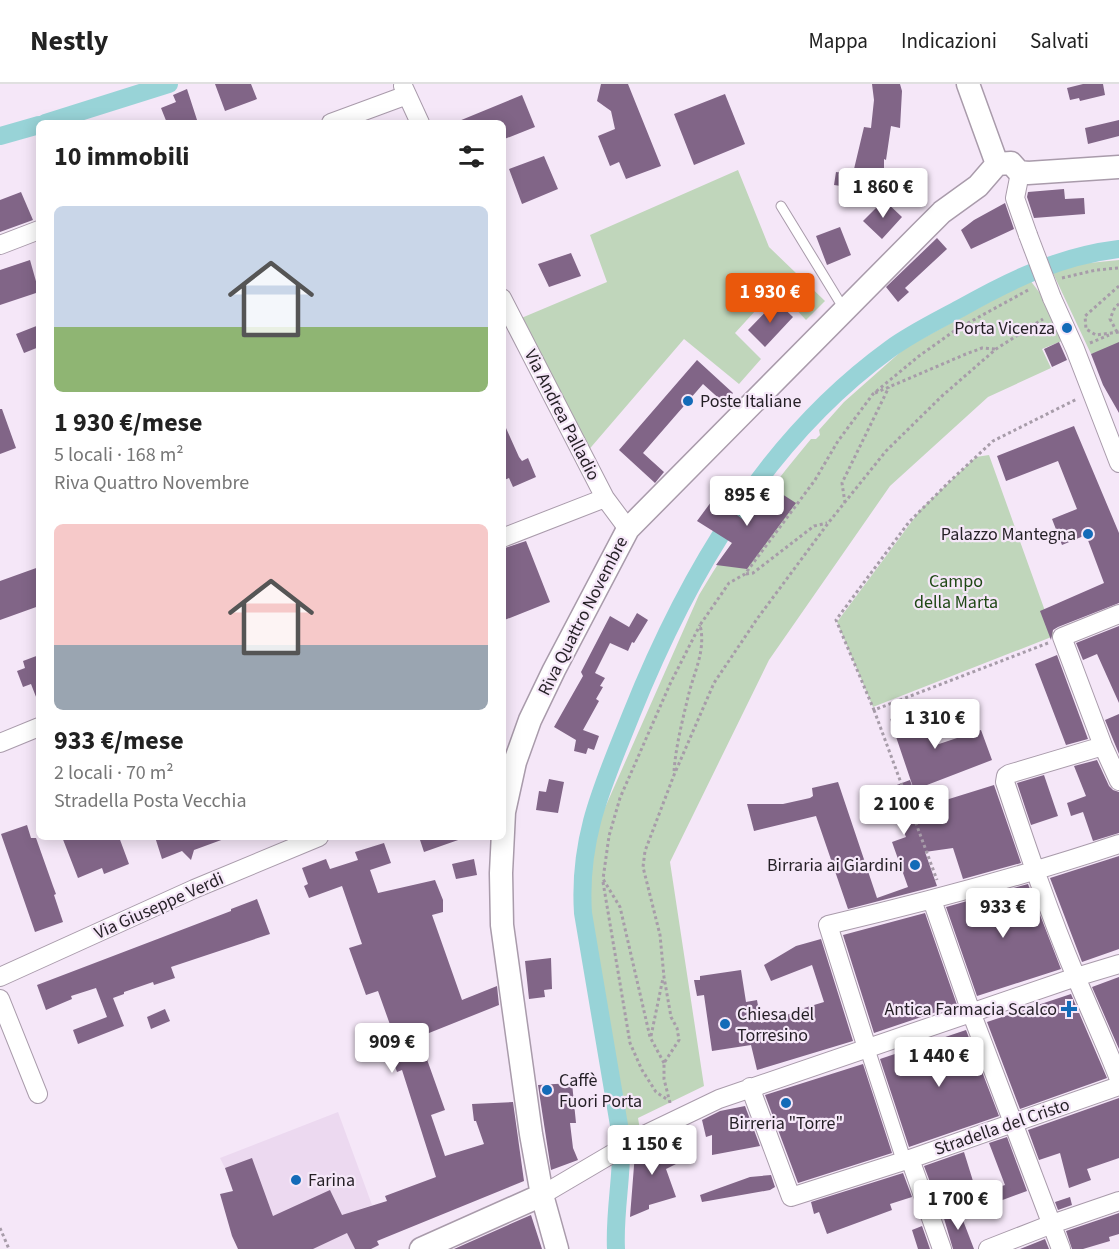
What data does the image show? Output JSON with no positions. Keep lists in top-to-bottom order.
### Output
{
  "streets": {
    "street": [
      "Via Andrea Palladio",
      "Riva Quattro Novembre",
      "Via Giuseppe Verdi",
      "Stradella del Cristo"
    ]
  },
  "crossings": [
    ["Via Andrea Palladio", "Riva Quattro Novembre"]
  ],
  "parks": ["Campo della Marta"],
  "places": {
    "other": [
      "Porta Vicenza",
      "Poste Italiane",
      "Palazzo Mantegna",
      "Birraria ai Giardini",
      "Chiesa del Torresino",
      "Caffè Fuori Porta",
      "Birreria \"Torre\"",
      "Farina"
    ],
    "health": ["Antica Farmacia Scalco"]
  },
  "page": {
    "header": "Nestly",
    "nav": ["Mappa", "Indicazioni", "Salvati"],
    "heading": "10 immobili",
    "price": [
      "1 860 €",
      "1 930 €",
      "895 €",
      "1 310 €",
      "2 100 €",
      "933 €",
      "909 €",
      "1 440 €",
      "1 150 €",
      "1 700 €"
    ],
    "list": [
      {
        "name": "1 930 €/mese",
        "note": "5 locali · 168 m² · Riva Quattro Novembre"
      },
      {
        "name": "933 €/mese",
        "note": "2 locali · 70 m² · Stradella Posta Vecchia"
      }
    ]
  }
}
